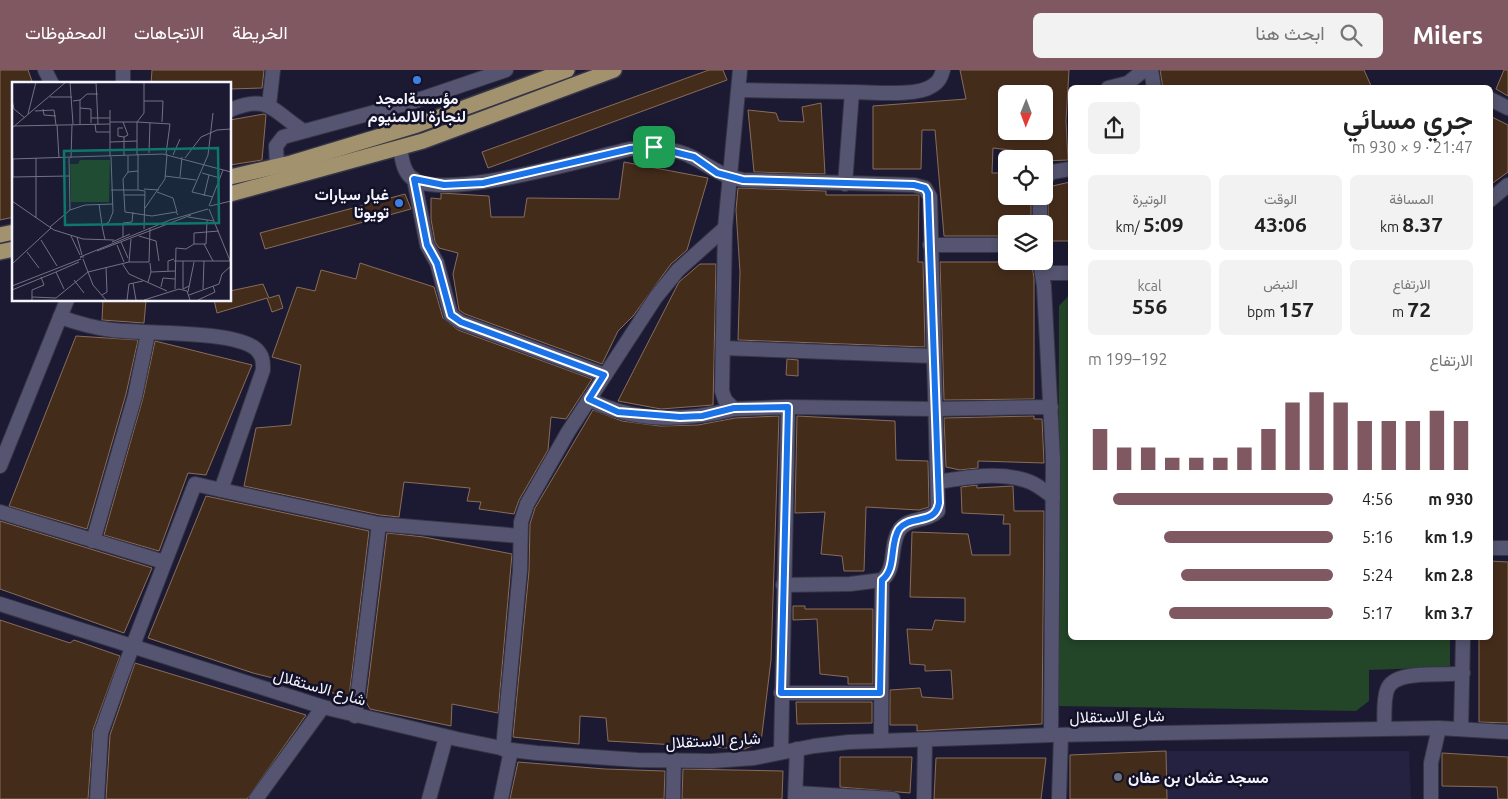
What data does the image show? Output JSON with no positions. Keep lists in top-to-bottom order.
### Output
{
  "streets": {
    "street": ["شارع الاستقلال"]
  },
  "places": ["مؤسسةامجد لنجارة الالمنيوم", "غيار سيارات تويوتا", "مسجد عثمان بن عفان"],
  "north": "bottom",
  "page": {
    "header": "Milers",
    "search": "ابحث هنا",
    "nav": ["الخريطة", "الاتجاهات", "المحفوظات"],
    "heading": ["جري مسائي", "21:47 · 9 × 930 m"],
    "stats": [
      ["المسافة", "8.37 km"],
      ["الوقت", "43:06"],
      ["الوتيرة", "5:09 /km"],
      ["الارتفاع", "72 m"],
      ["النبض", "157 bpm"],
      ["kcal", "556"]
    ],
    "chart": ["الارتفاع", "192–199 m"],
    "list": [
      {
        "name": "930 m",
        "note": "4:56"
      },
      {
        "name": "1.9 km",
        "note": "5:16"
      },
      {
        "name": "2.8 km",
        "note": "5:24"
      },
      {
        "name": "3.7 km",
        "note": "5:17"
      }
    ]
  }
}
